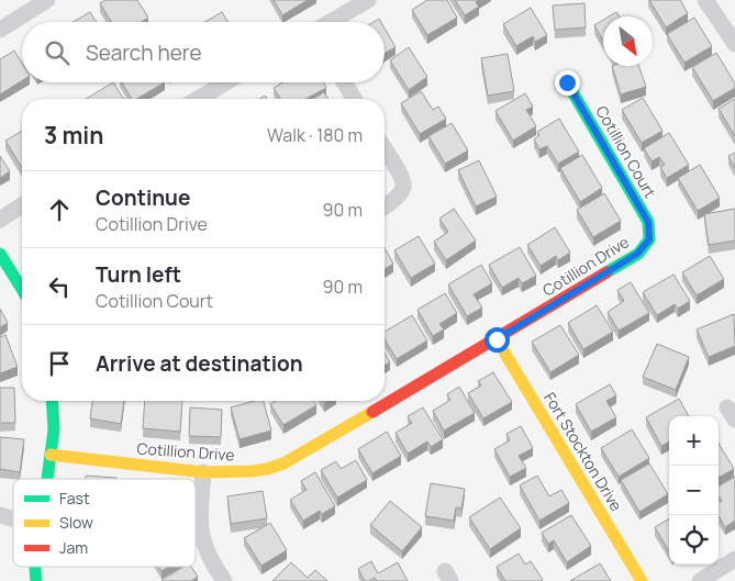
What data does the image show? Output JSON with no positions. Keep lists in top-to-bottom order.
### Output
{
  "streets": {
    "street": ["Cotillion Court", "Cotillion Drive", "Fort Stockton Drive"]
  },
  "crossings": [
    ["Cotillion Court", "Cotillion Drive"],
    ["Cotillion Drive", "Fort Stockton Drive"]
  ],
  "legend": ["Fast", "Slow", "Jam"],
  "north": "bottom right",
  "page": {
    "search": "Search here",
    "heading": ["3 min", "Walk · 180 m"],
    "list": [
      ["Continue", "Cotillion Drive", "90 m"],
      ["Turn left", "Cotillion Court", "90 m"],
      "Arrive at destination"
    ],
    "map_buttons": ["+", "−"]
  }
}
